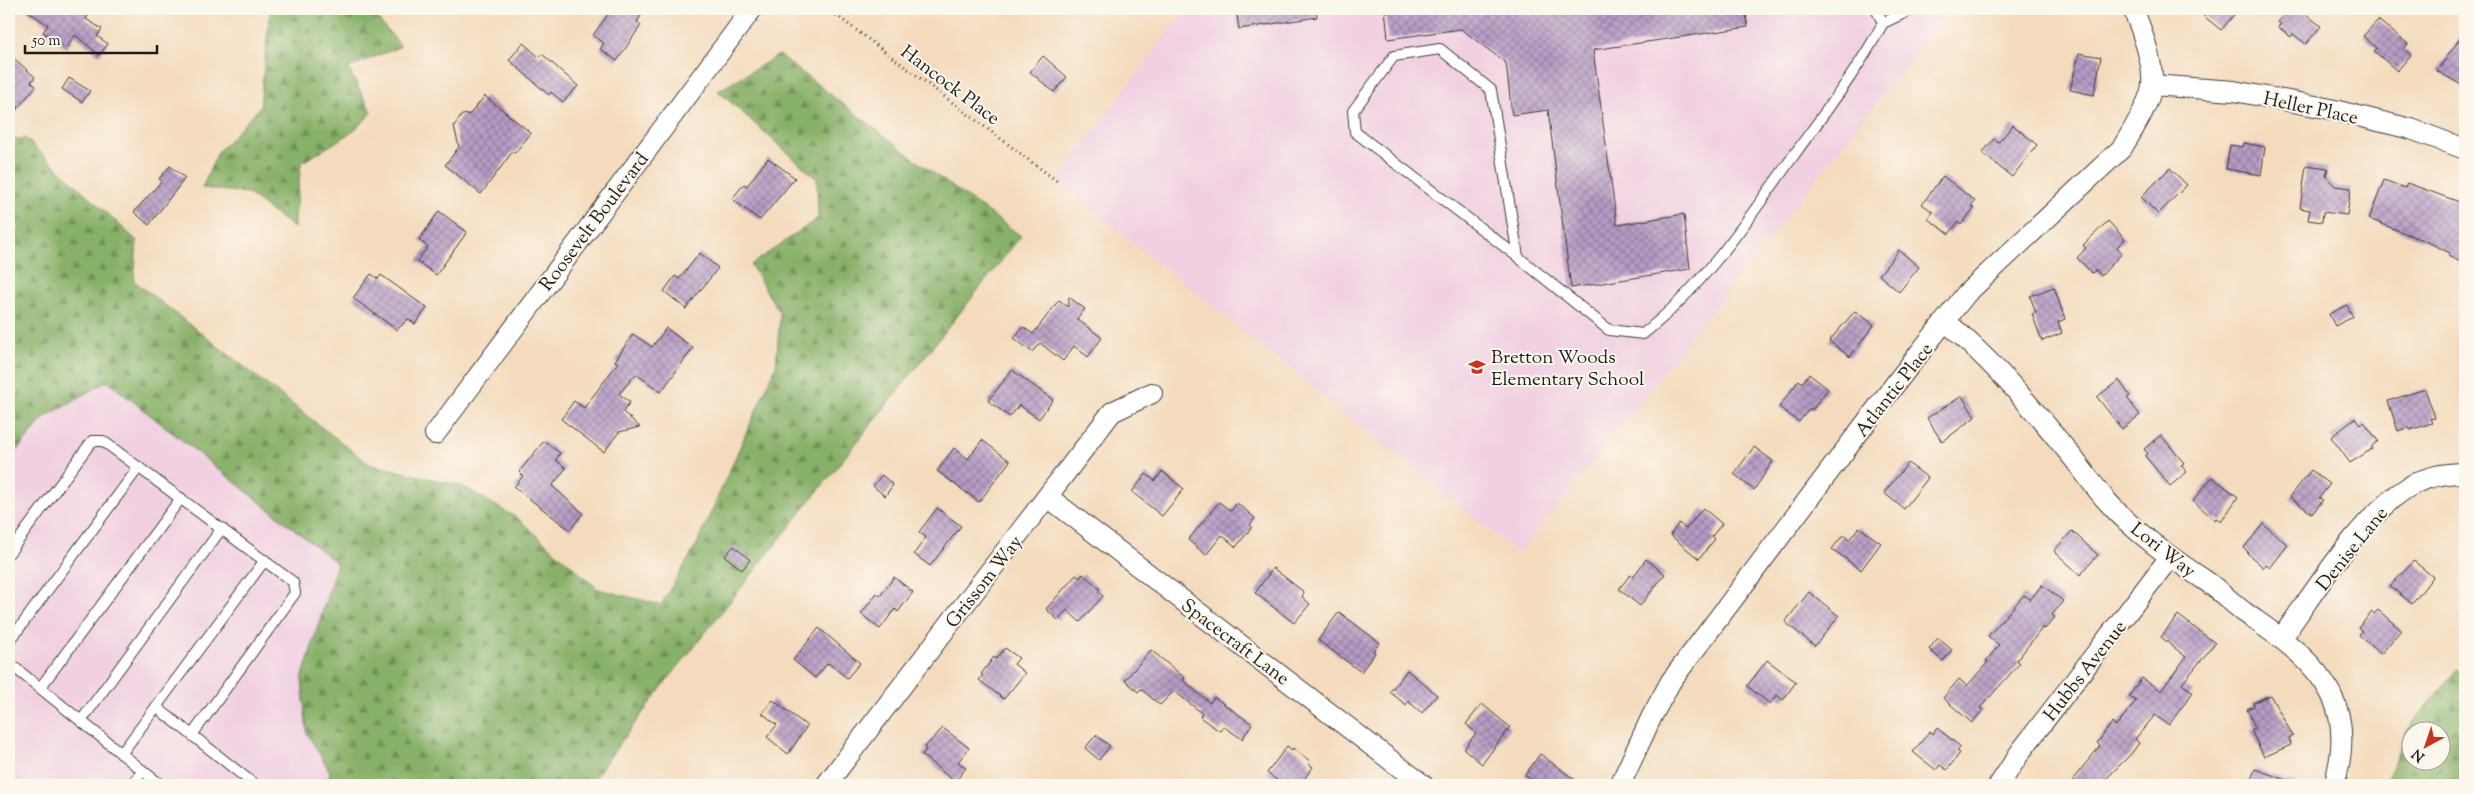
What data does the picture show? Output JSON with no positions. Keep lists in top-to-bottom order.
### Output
{
  "streets": {
    "street": [
      "Heller Place",
      "Roosevelt Boulevard",
      "Atlantic Place",
      "Denise Lane",
      "Lori Way",
      "Grissom Way",
      "Spacecraft Lane",
      "Hubbs Avenue"
    ],
    "path": ["Hancock Place"]
  },
  "crossings": [
    ["Heller Place", "Atlantic Place"],
    ["Atlantic Place", "Lori Way"],
    ["Denise Lane", "Lori Way"],
    ["Lori Way", "Hubbs Avenue"],
    ["Grissom Way", "Spacecraft Lane"]
  ],
  "places": {
    "school or university": ["Bretton Woods Elementary School"]
  },
  "scale_bar": "50 m",
  "north": "bottom left"
}
